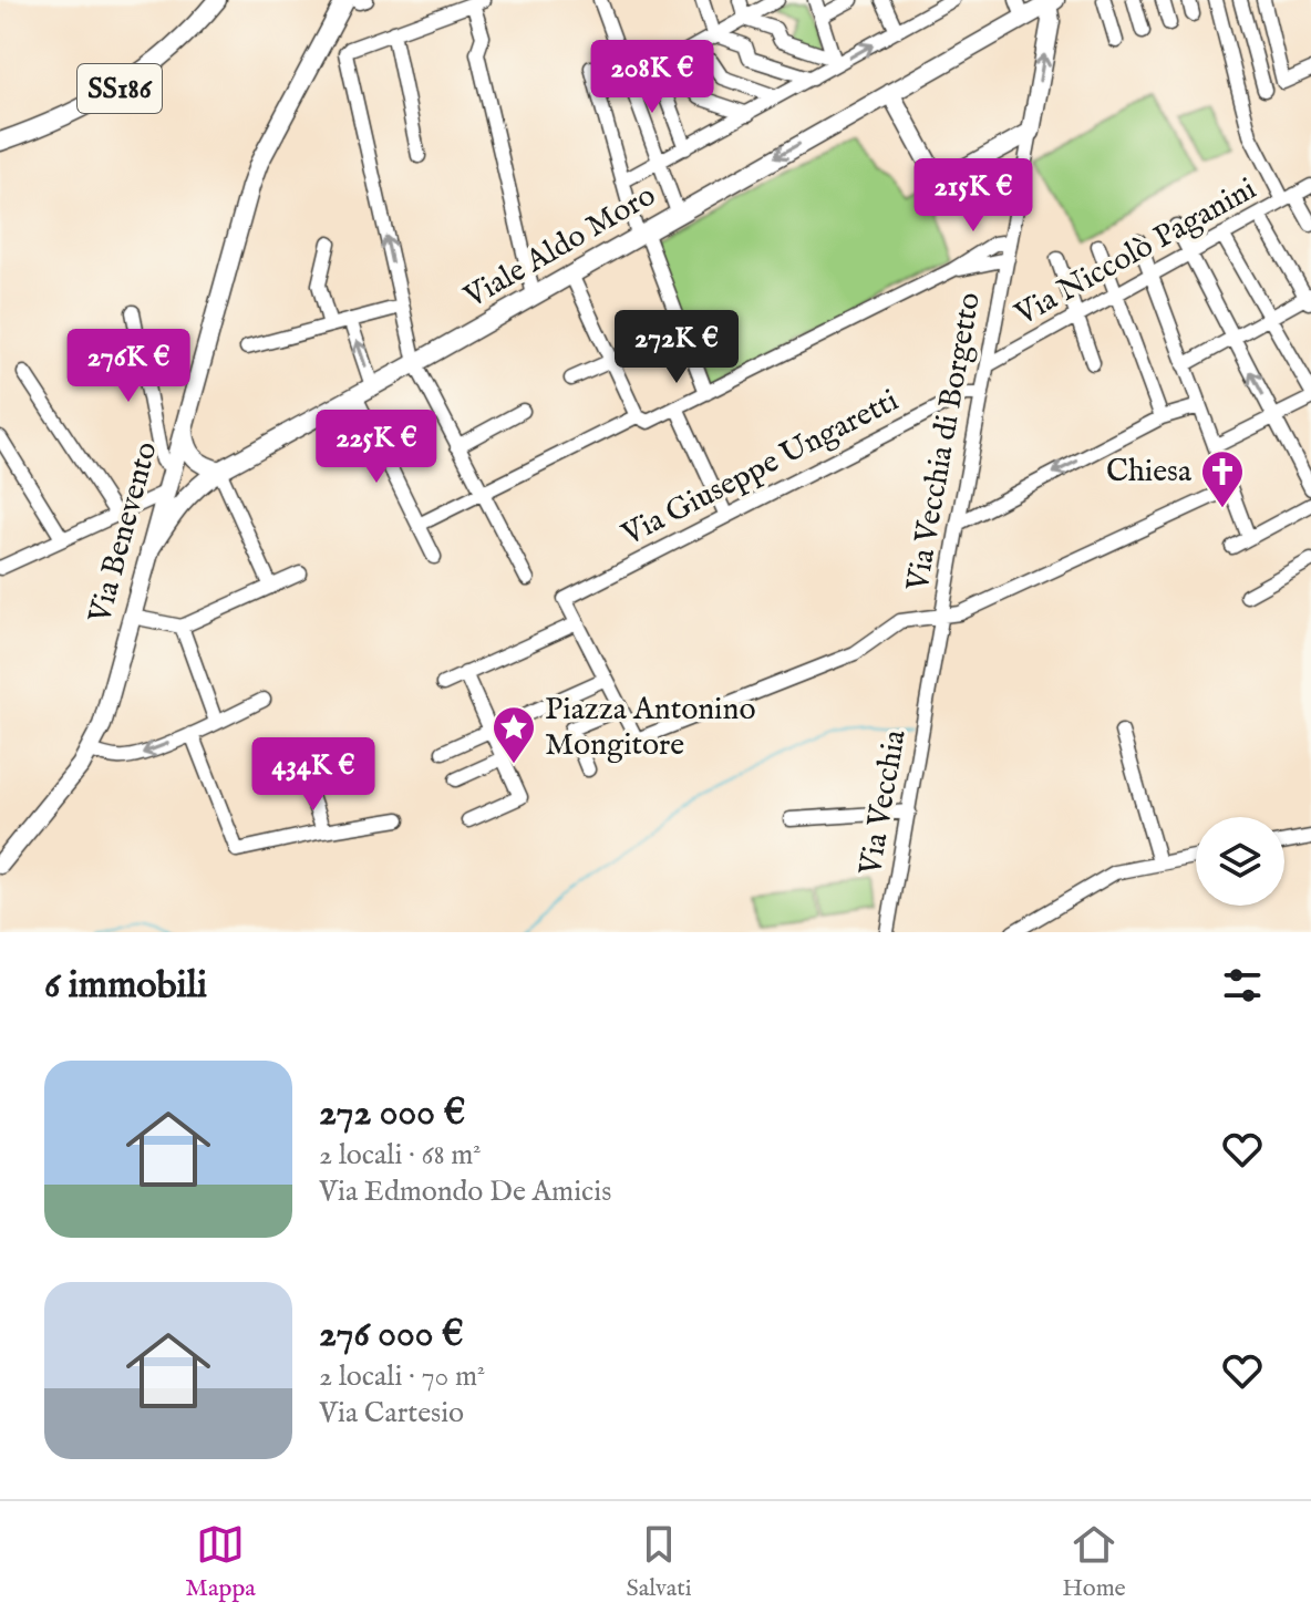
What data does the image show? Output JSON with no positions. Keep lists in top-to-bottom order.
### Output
{
  "streets": {
    "main road": [
      "SS186",
      "Viale Aldo Moro",
      "Via Vecchia di Borgetto",
      "Via Benevento"
    ],
    "street": ["Via Niccolò Paganini", "Via Giuseppe Ungaretti", "Via Vecchia"]
  },
  "crossings": [
    ["Viale Aldo Moro", "Via Vecchia di Borgetto"],
    ["Viale Aldo Moro", "Via Benevento"],
    ["Via Niccolò Paganini", "Via Vecchia di Borgetto"],
    ["Via Vecchia di Borgetto", "Via Giuseppe Ungaretti"],
    ["Via Vecchia di Borgetto", "Via Vecchia"]
  ],
  "places": {
    "church": ["Chiesa"],
    "place": ["Piazza Antonino Mongitore"]
  },
  "page": {
    "price": [
      "208K €",
      "215K €",
      "272K €",
      "276K €",
      "225K €",
      "434K €"
    ],
    "heading": "6 immobili",
    "list": [
      {
        "name": "272 000 €",
        "note": "2 locali · 68 m² · Via Edmondo De Amicis"
      },
      {
        "name": "276 000 €",
        "note": "2 locali · 70 m² · Via Cartesio"
      }
    ],
    "tabs": ["Mappa", "Salvati", "Home"]
  }
}
